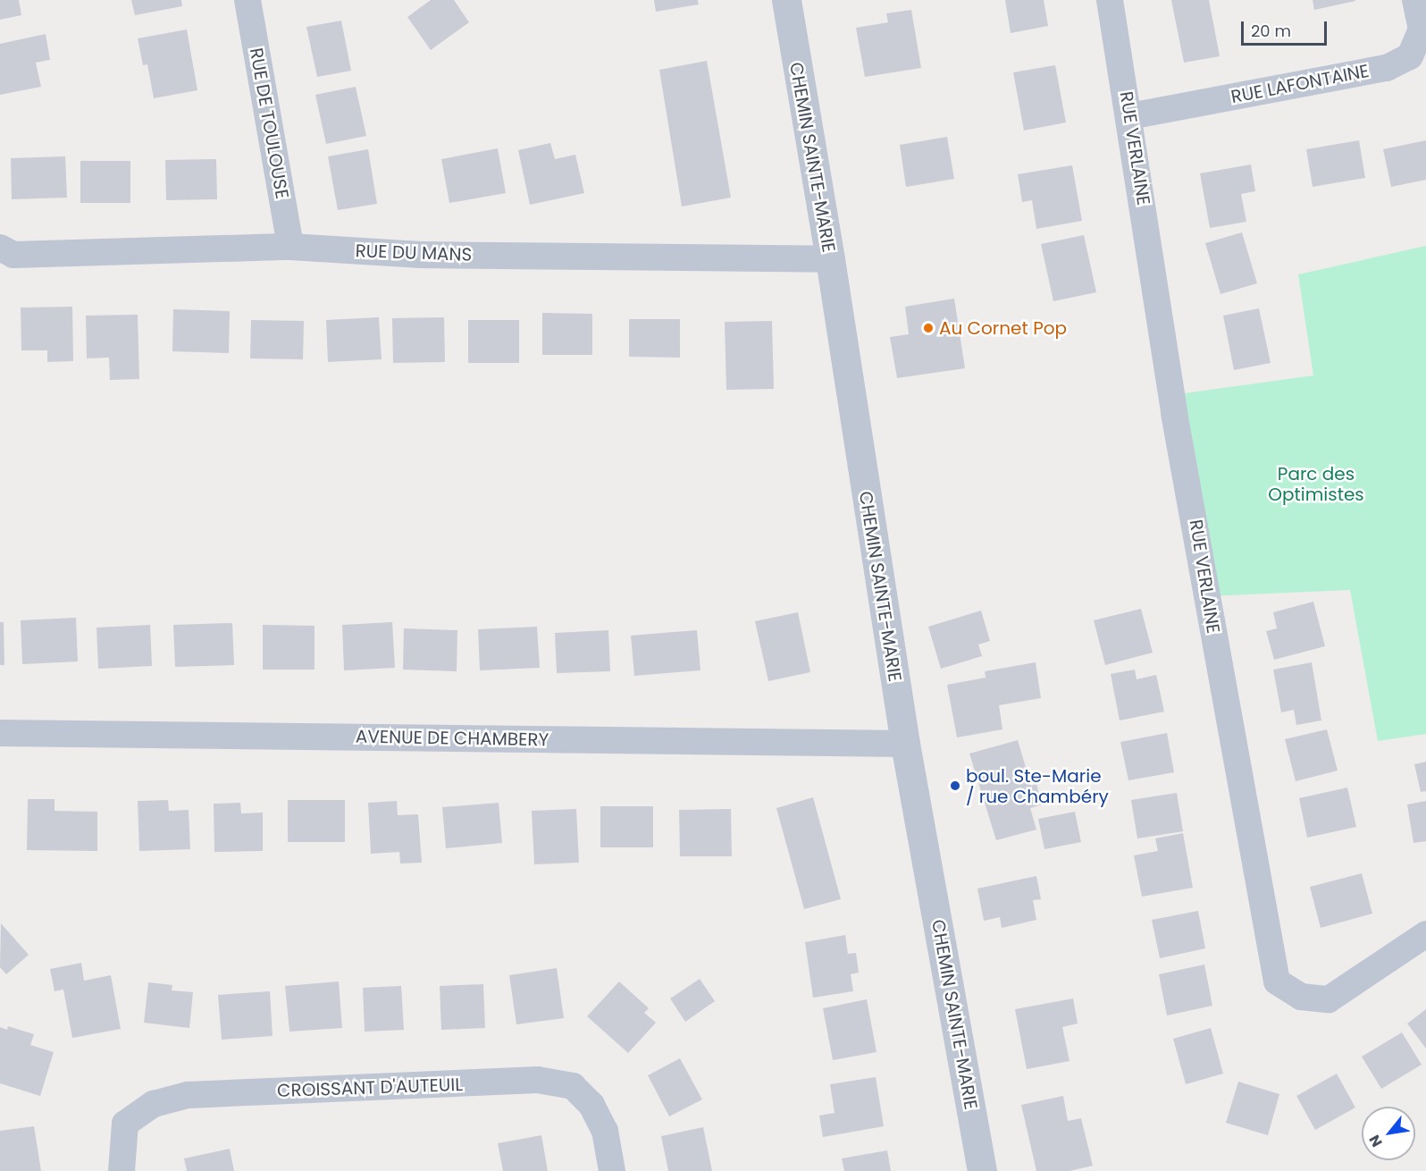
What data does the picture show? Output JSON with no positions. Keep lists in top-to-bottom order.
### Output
{
  "streets": {
    "street": [
      "RUE LAFONTAINE",
      "RUE DE TOULOUSE",
      "RUE VERLAINE",
      "CHEMIN SAINTE-MARIE",
      "RUE DU MANS",
      "AVENUE DE CHAMBERY",
      "CROISSANT D'AUTEUIL"
    ]
  },
  "crossings": [
    ["RUE LAFONTAINE", "RUE VERLAINE"],
    ["RUE DE TOULOUSE", "RUE DU MANS"],
    ["CHEMIN SAINTE-MARIE", "RUE DU MANS"],
    ["CHEMIN SAINTE-MARIE", "AVENUE DE CHAMBERY"]
  ],
  "parks": ["Parc des Optimistes"],
  "places": ["Au Cornet Pop", "boul. Ste-Marie / rue Chambéry"],
  "scale_bar": "20 m",
  "north": "bottom left"
}
